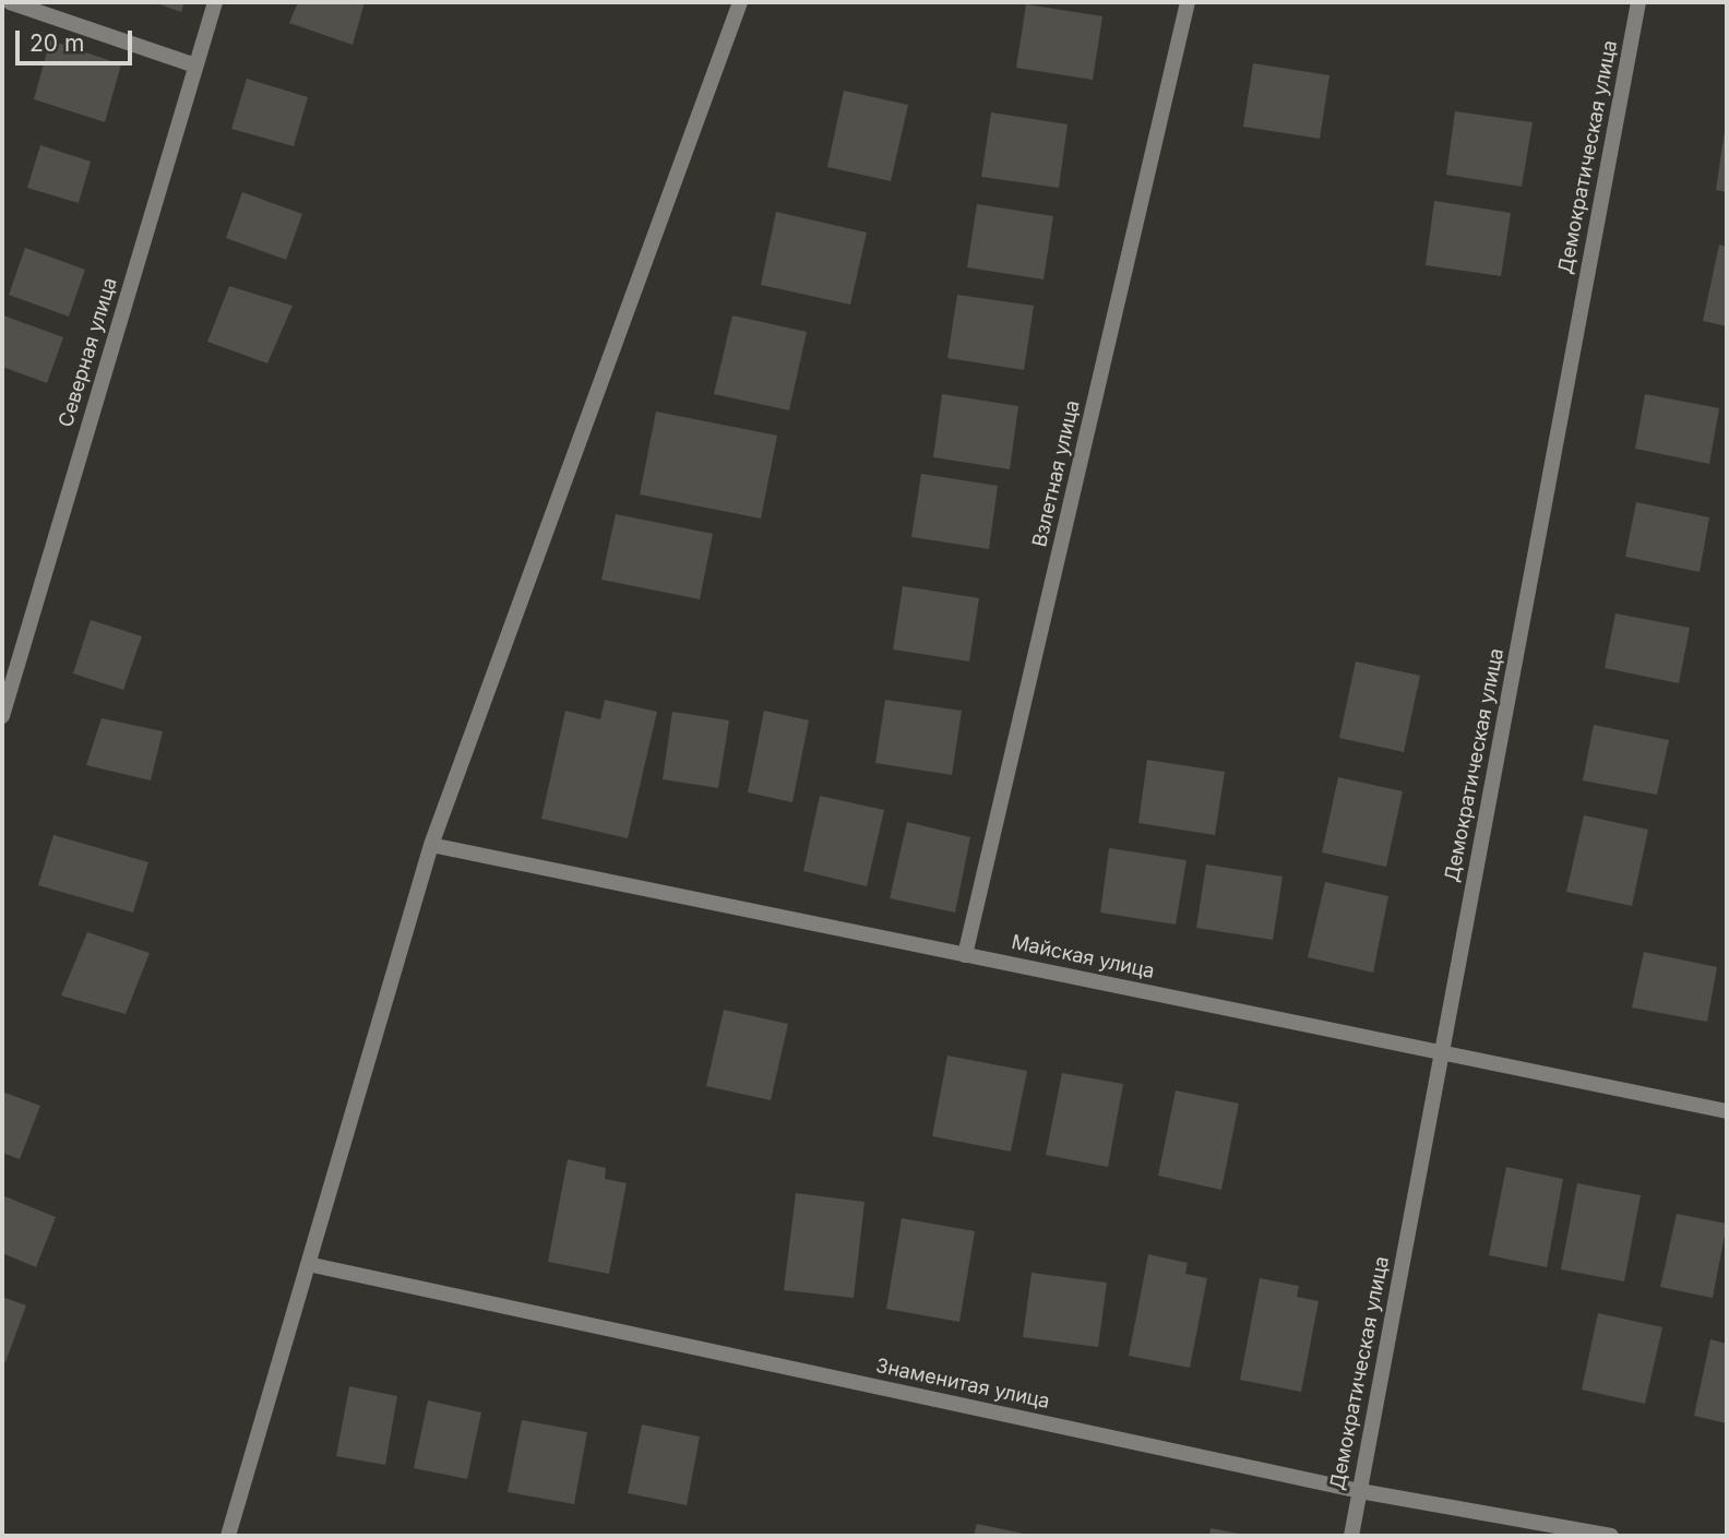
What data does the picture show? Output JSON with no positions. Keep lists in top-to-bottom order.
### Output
{
  "streets": {
    "street": [
      "Демократическая улица",
      "Северная улица",
      "Взлетная улица",
      "Майская улица",
      "Знаменитая улица"
    ]
  },
  "crossings": [
    ["Демократическая улица", "Майская улица"],
    ["Демократическая улица", "Знаменитая улица"],
    ["Взлетная улица", "Майская улица"]
  ],
  "scale_bar": "20 m"
}
